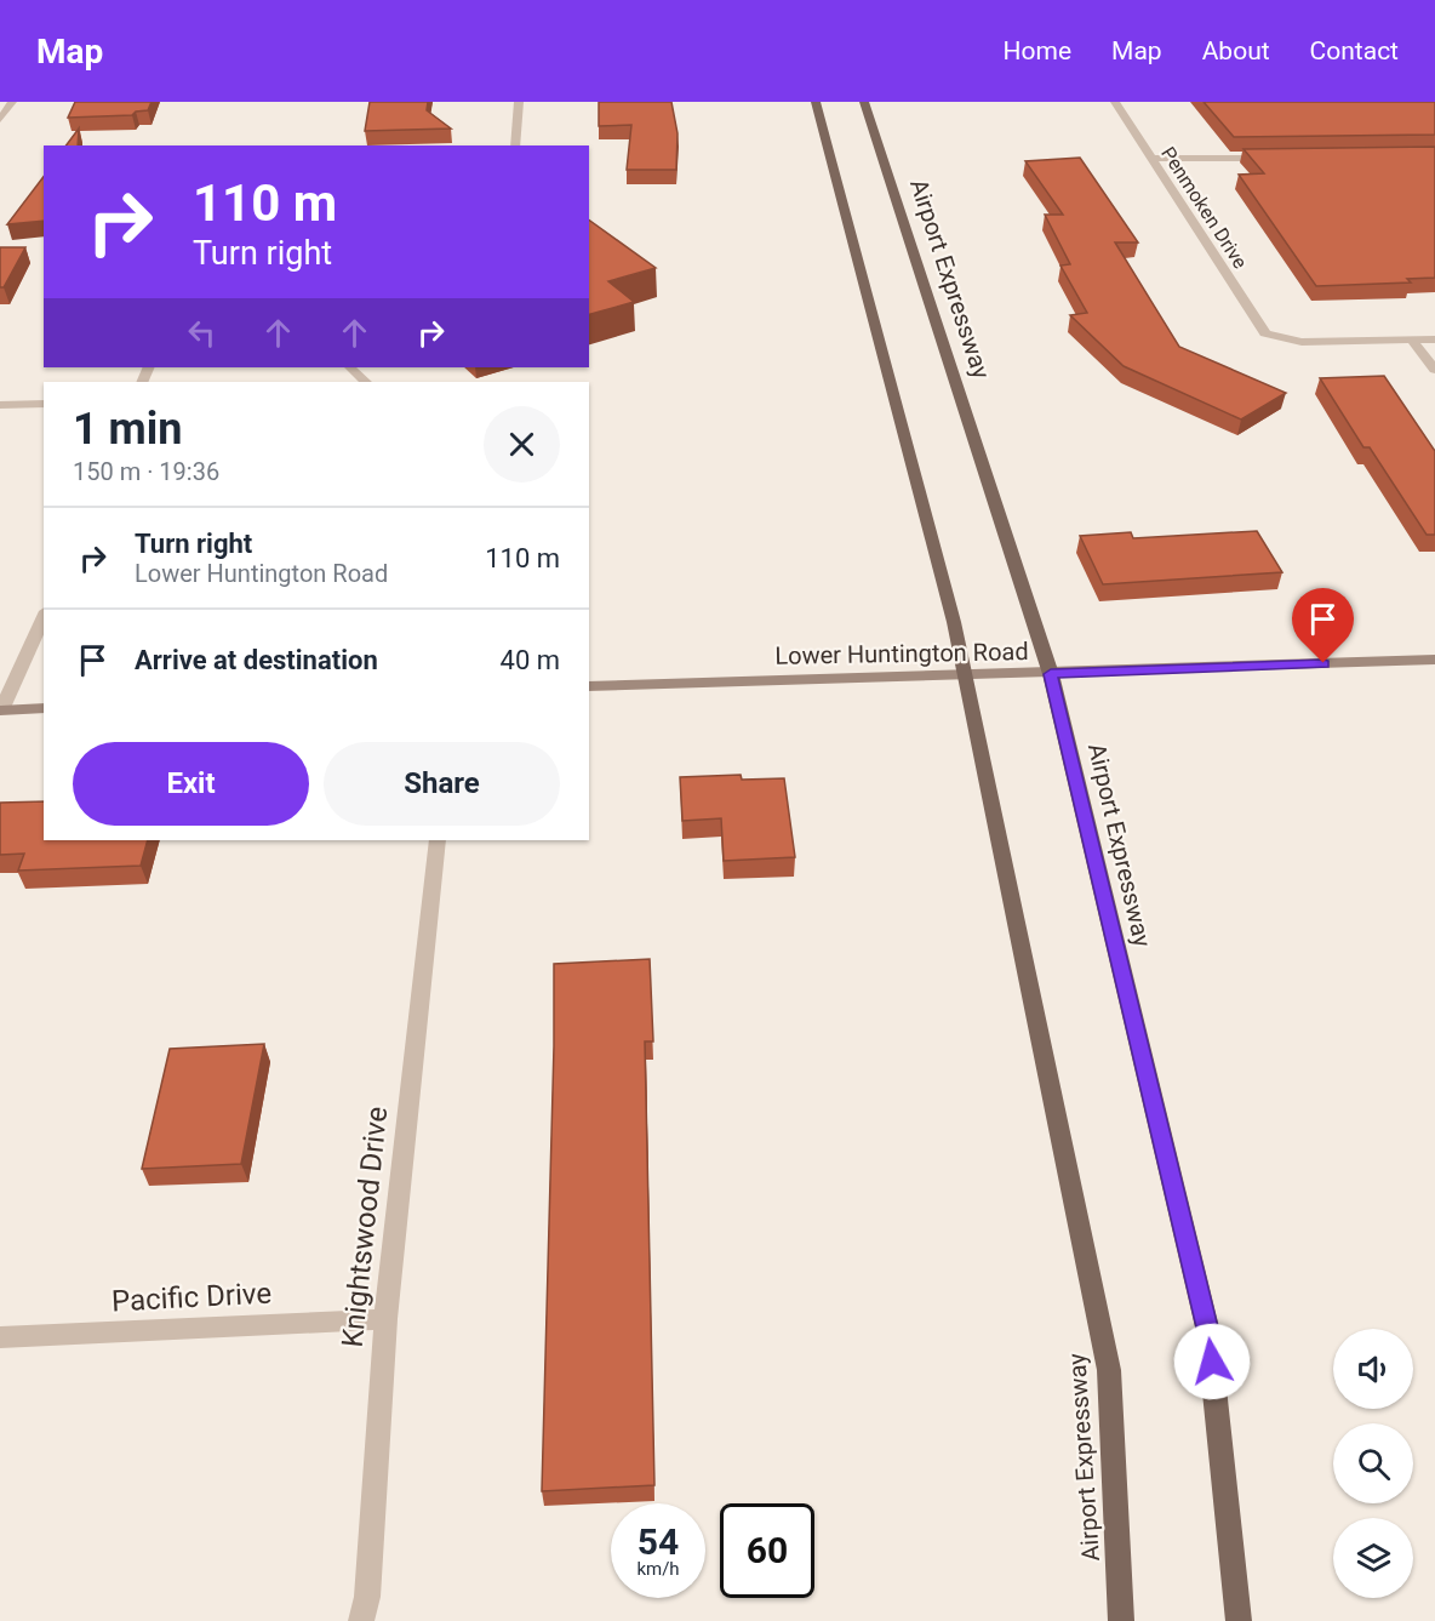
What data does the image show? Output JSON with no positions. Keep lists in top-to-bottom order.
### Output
{
  "streets": {
    "main road": ["Airport Expressway", "Lower Huntington Road"],
    "street": ["Penmoken Drive", "Knightswood Drive", "Pacific Drive"]
  },
  "crossings": [
    ["Airport Expressway", "Lower Huntington Road"],
    ["Knightswood Drive", "Pacific Drive"]
  ],
  "page": {
    "header": "Map",
    "nav": [
      "Home",
      "Map",
      "About",
      "Contact"
    ],
    "turn": ["110 m", "Turn right"],
    "heading": ["1 min", "150 m · 19:36"],
    "list": [
      {
        "name": "Turn right",
        "note": "Lower Huntington Road",
        "value": "110 m"
      },
      {
        "name": "Arrive at destination",
        "value": "40 m"
      }
    ],
    "buttons": ["Exit", "Share"],
    "speed": "54 km/h",
    "limit": "60"
  }
}
